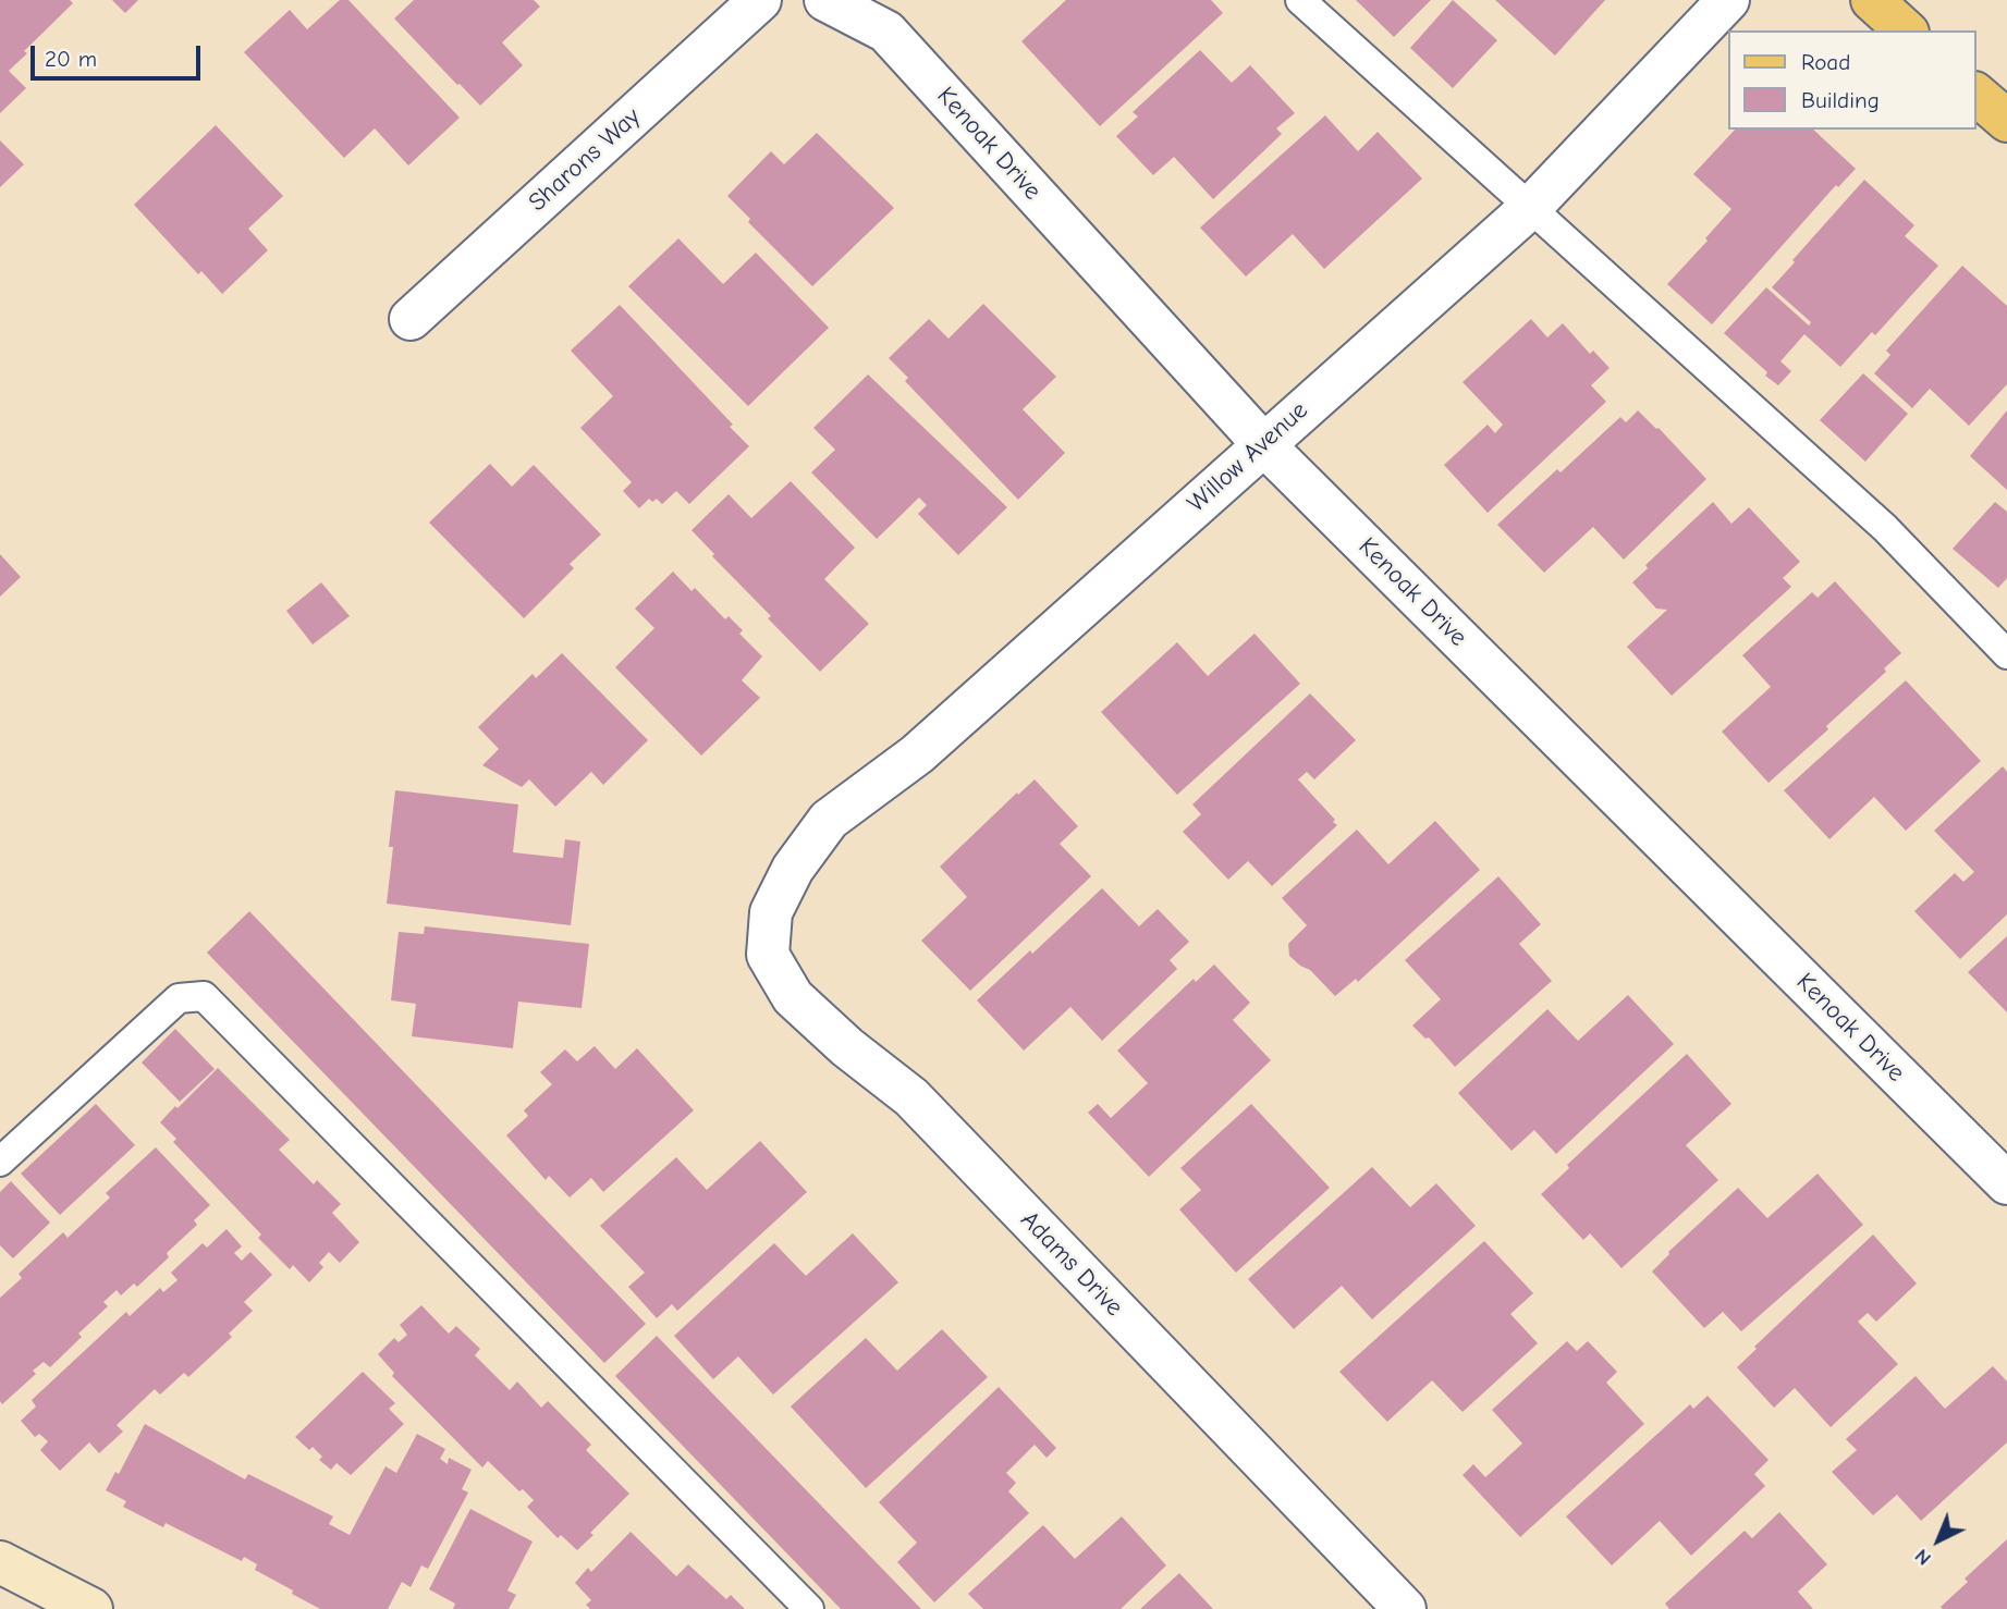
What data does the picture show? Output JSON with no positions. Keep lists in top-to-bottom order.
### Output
{
  "streets": {
    "street": [
      "Kenoak Drive",
      "Sharons Way",
      "Willow Avenue",
      "Adams Drive"
    ]
  },
  "crossings": [
    ["Kenoak Drive", "Willow Avenue"],
    ["Willow Avenue", "Adams Drive"]
  ],
  "legend": ["Road", "Building"],
  "scale_bar": "20 m",
  "north": "bottom left"
}
